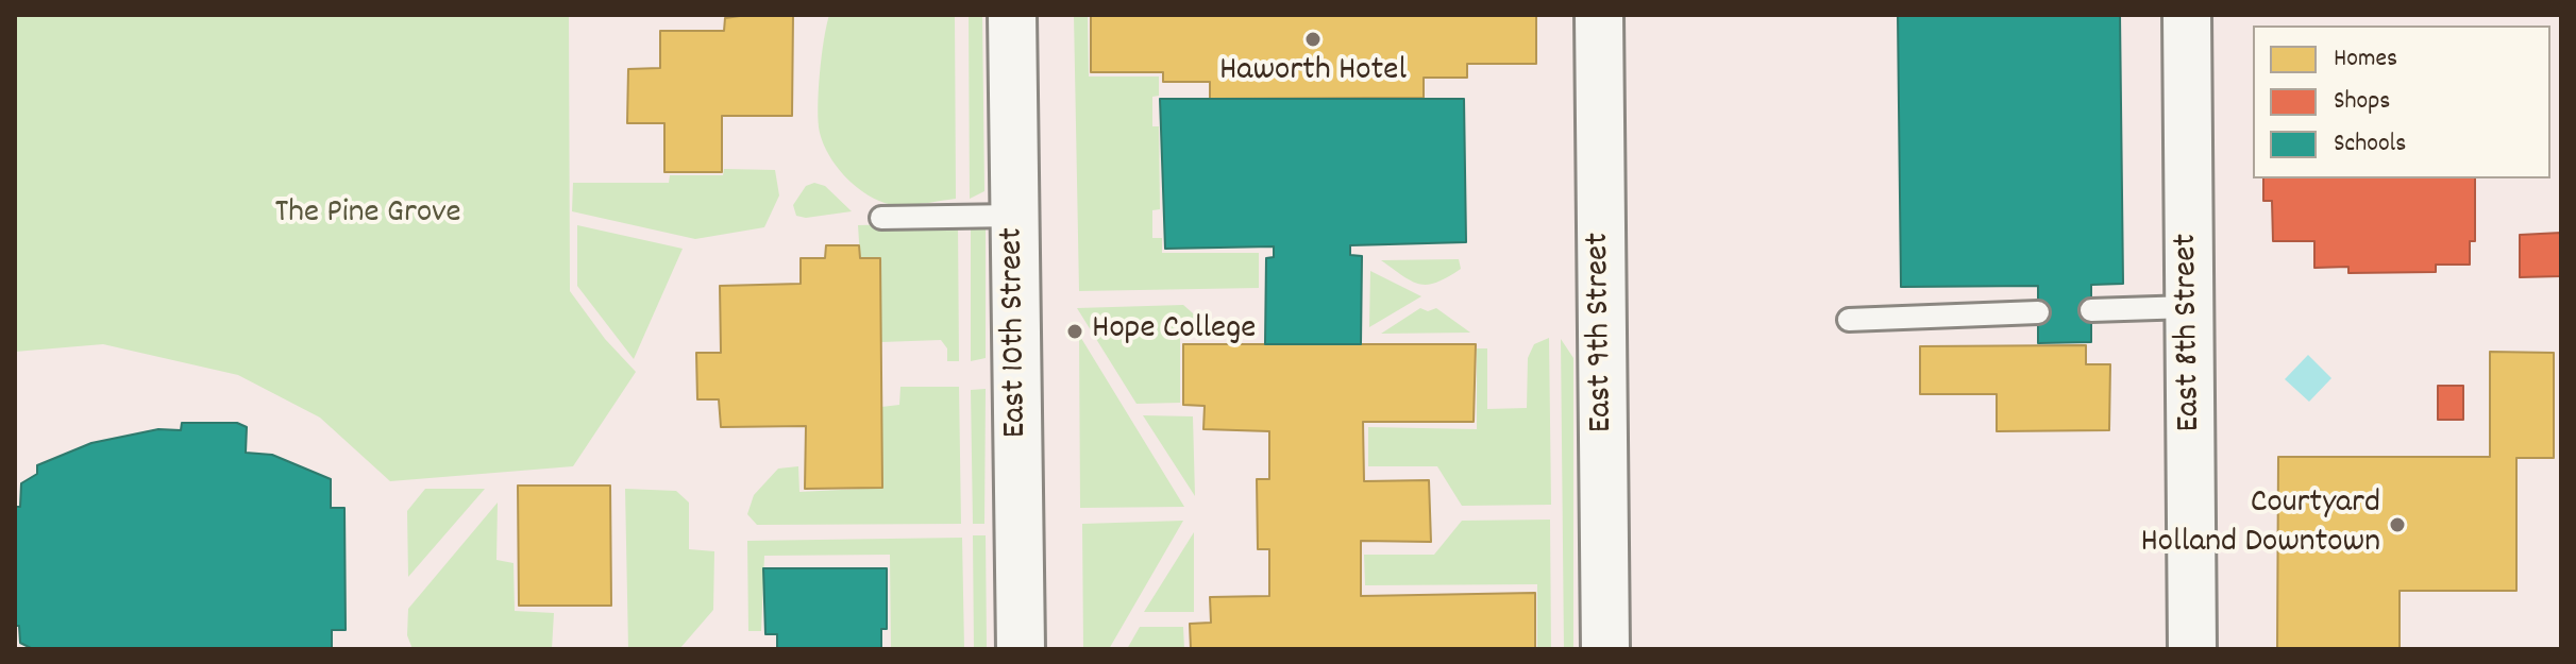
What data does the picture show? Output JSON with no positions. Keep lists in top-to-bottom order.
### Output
{
  "streets": {
    "main road": ["East 10th Street", "East 9th Street", "East 8th Street"]
  },
  "parks": ["The Pine Grove"],
  "places": ["Haworth Hotel", "Hope College", "Courtyard Holland Downtown"],
  "legend": ["Homes", "Shops", "Schools"]
}
